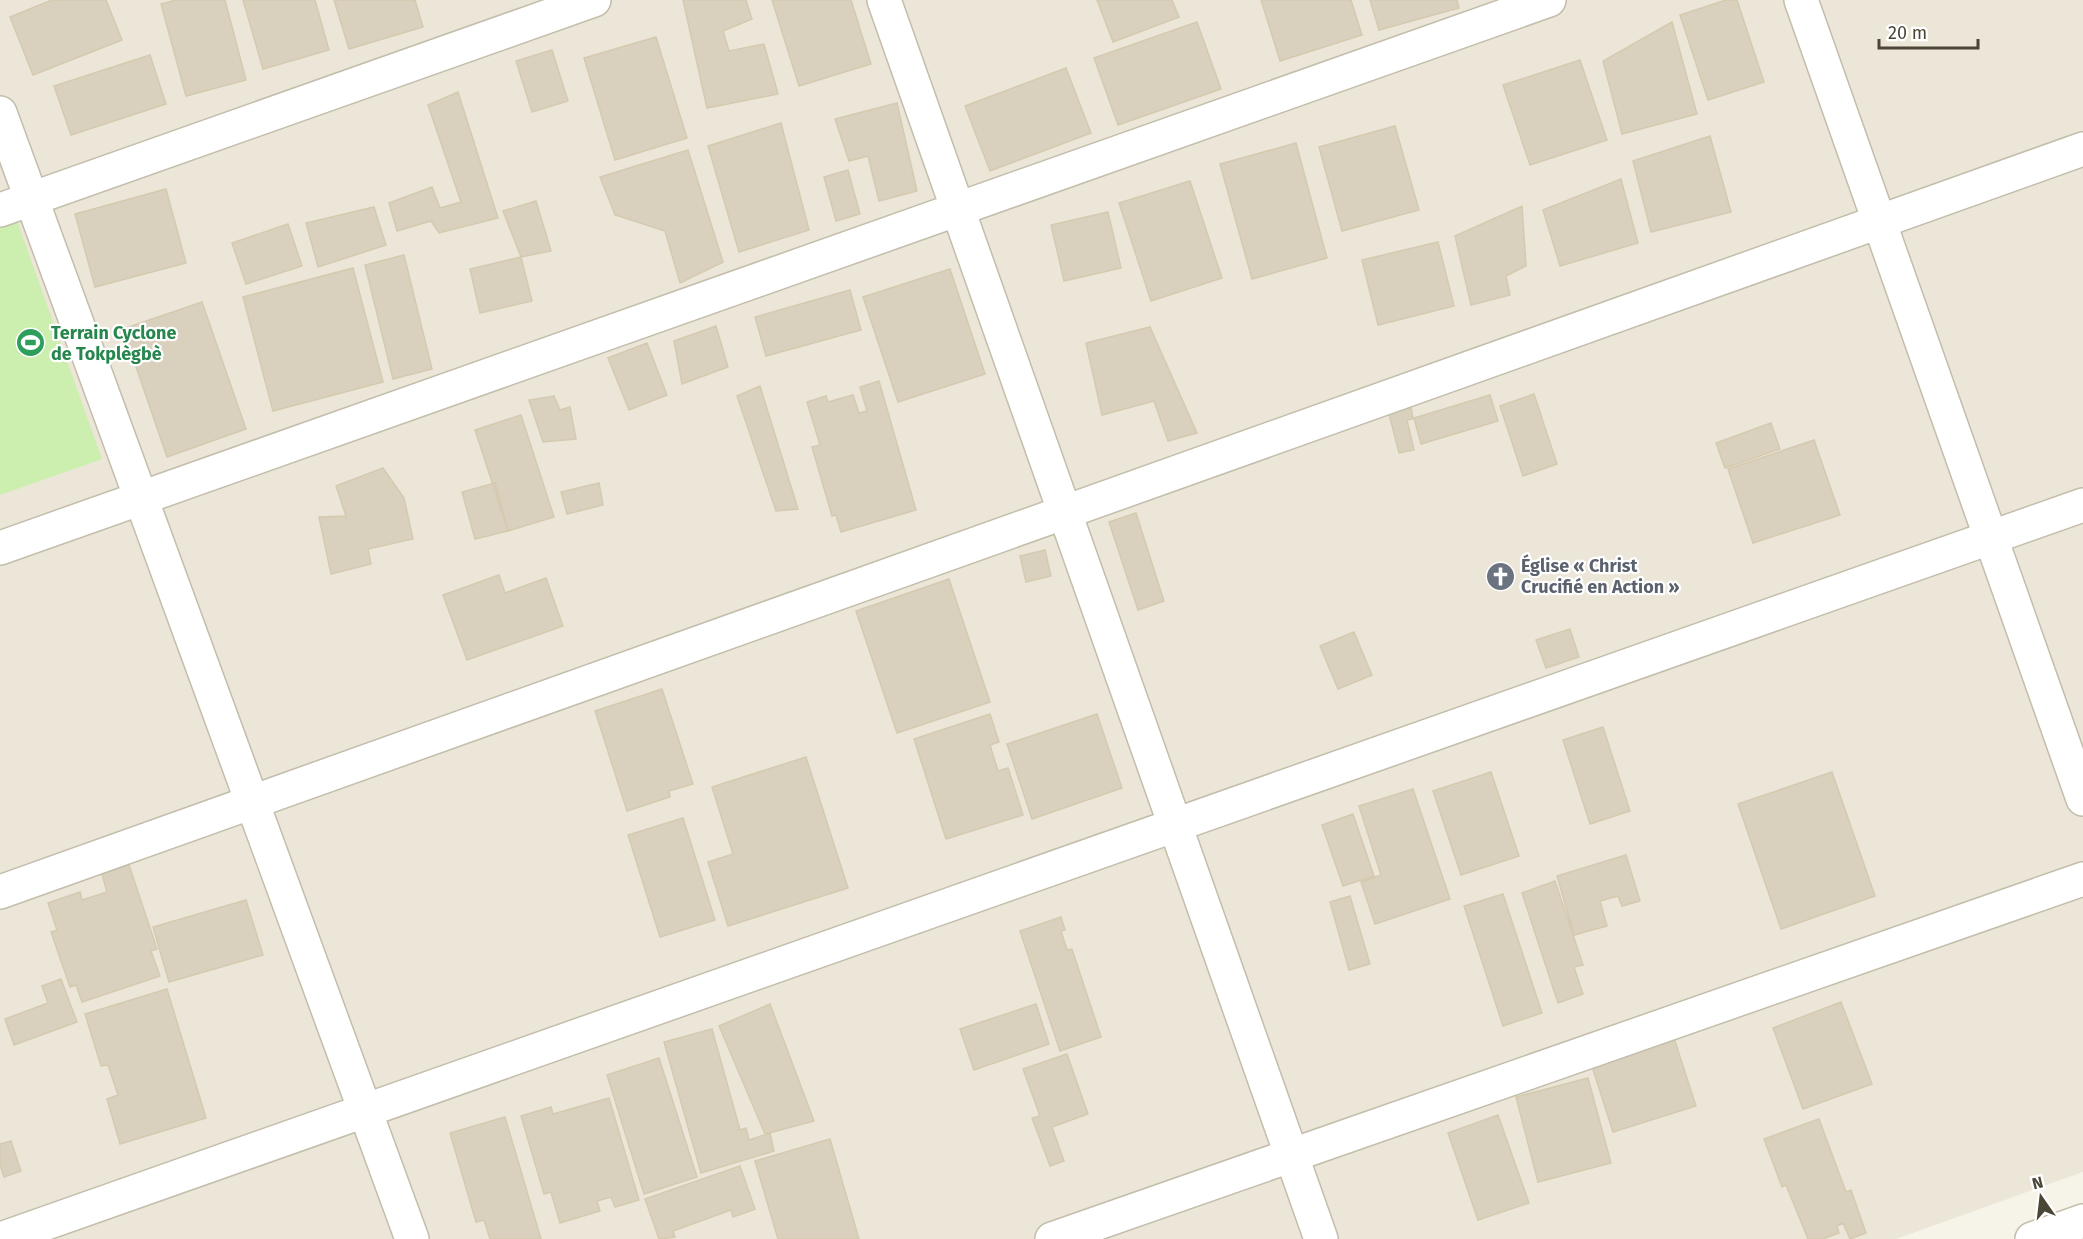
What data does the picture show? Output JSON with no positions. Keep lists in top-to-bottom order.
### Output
{
  "places": {
    "sports": ["Terrain Cyclone de Tokplègbè"],
    "church": ["Église « Christ Crucifié en Action »"]
  },
  "scale_bar": "20 m",
  "north": "top"
}
